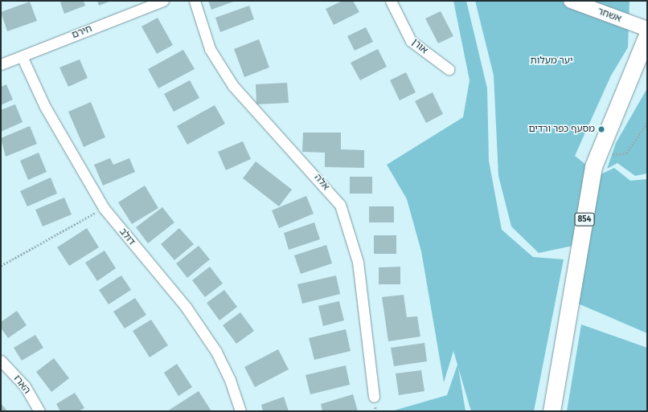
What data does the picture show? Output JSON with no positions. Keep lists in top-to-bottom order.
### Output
{
  "streets": {
    "main road": ["אשחר", "854"],
    "street": [
      "חירם",
      "אורן",
      "אלה",
      "דולב",
      "הארז"
    ]
  },
  "crossings": [
    ["חירם", "דולב"]
  ],
  "parks": ["יער מעלות"],
  "places": ["מסעף כפר ורדים"]
}
